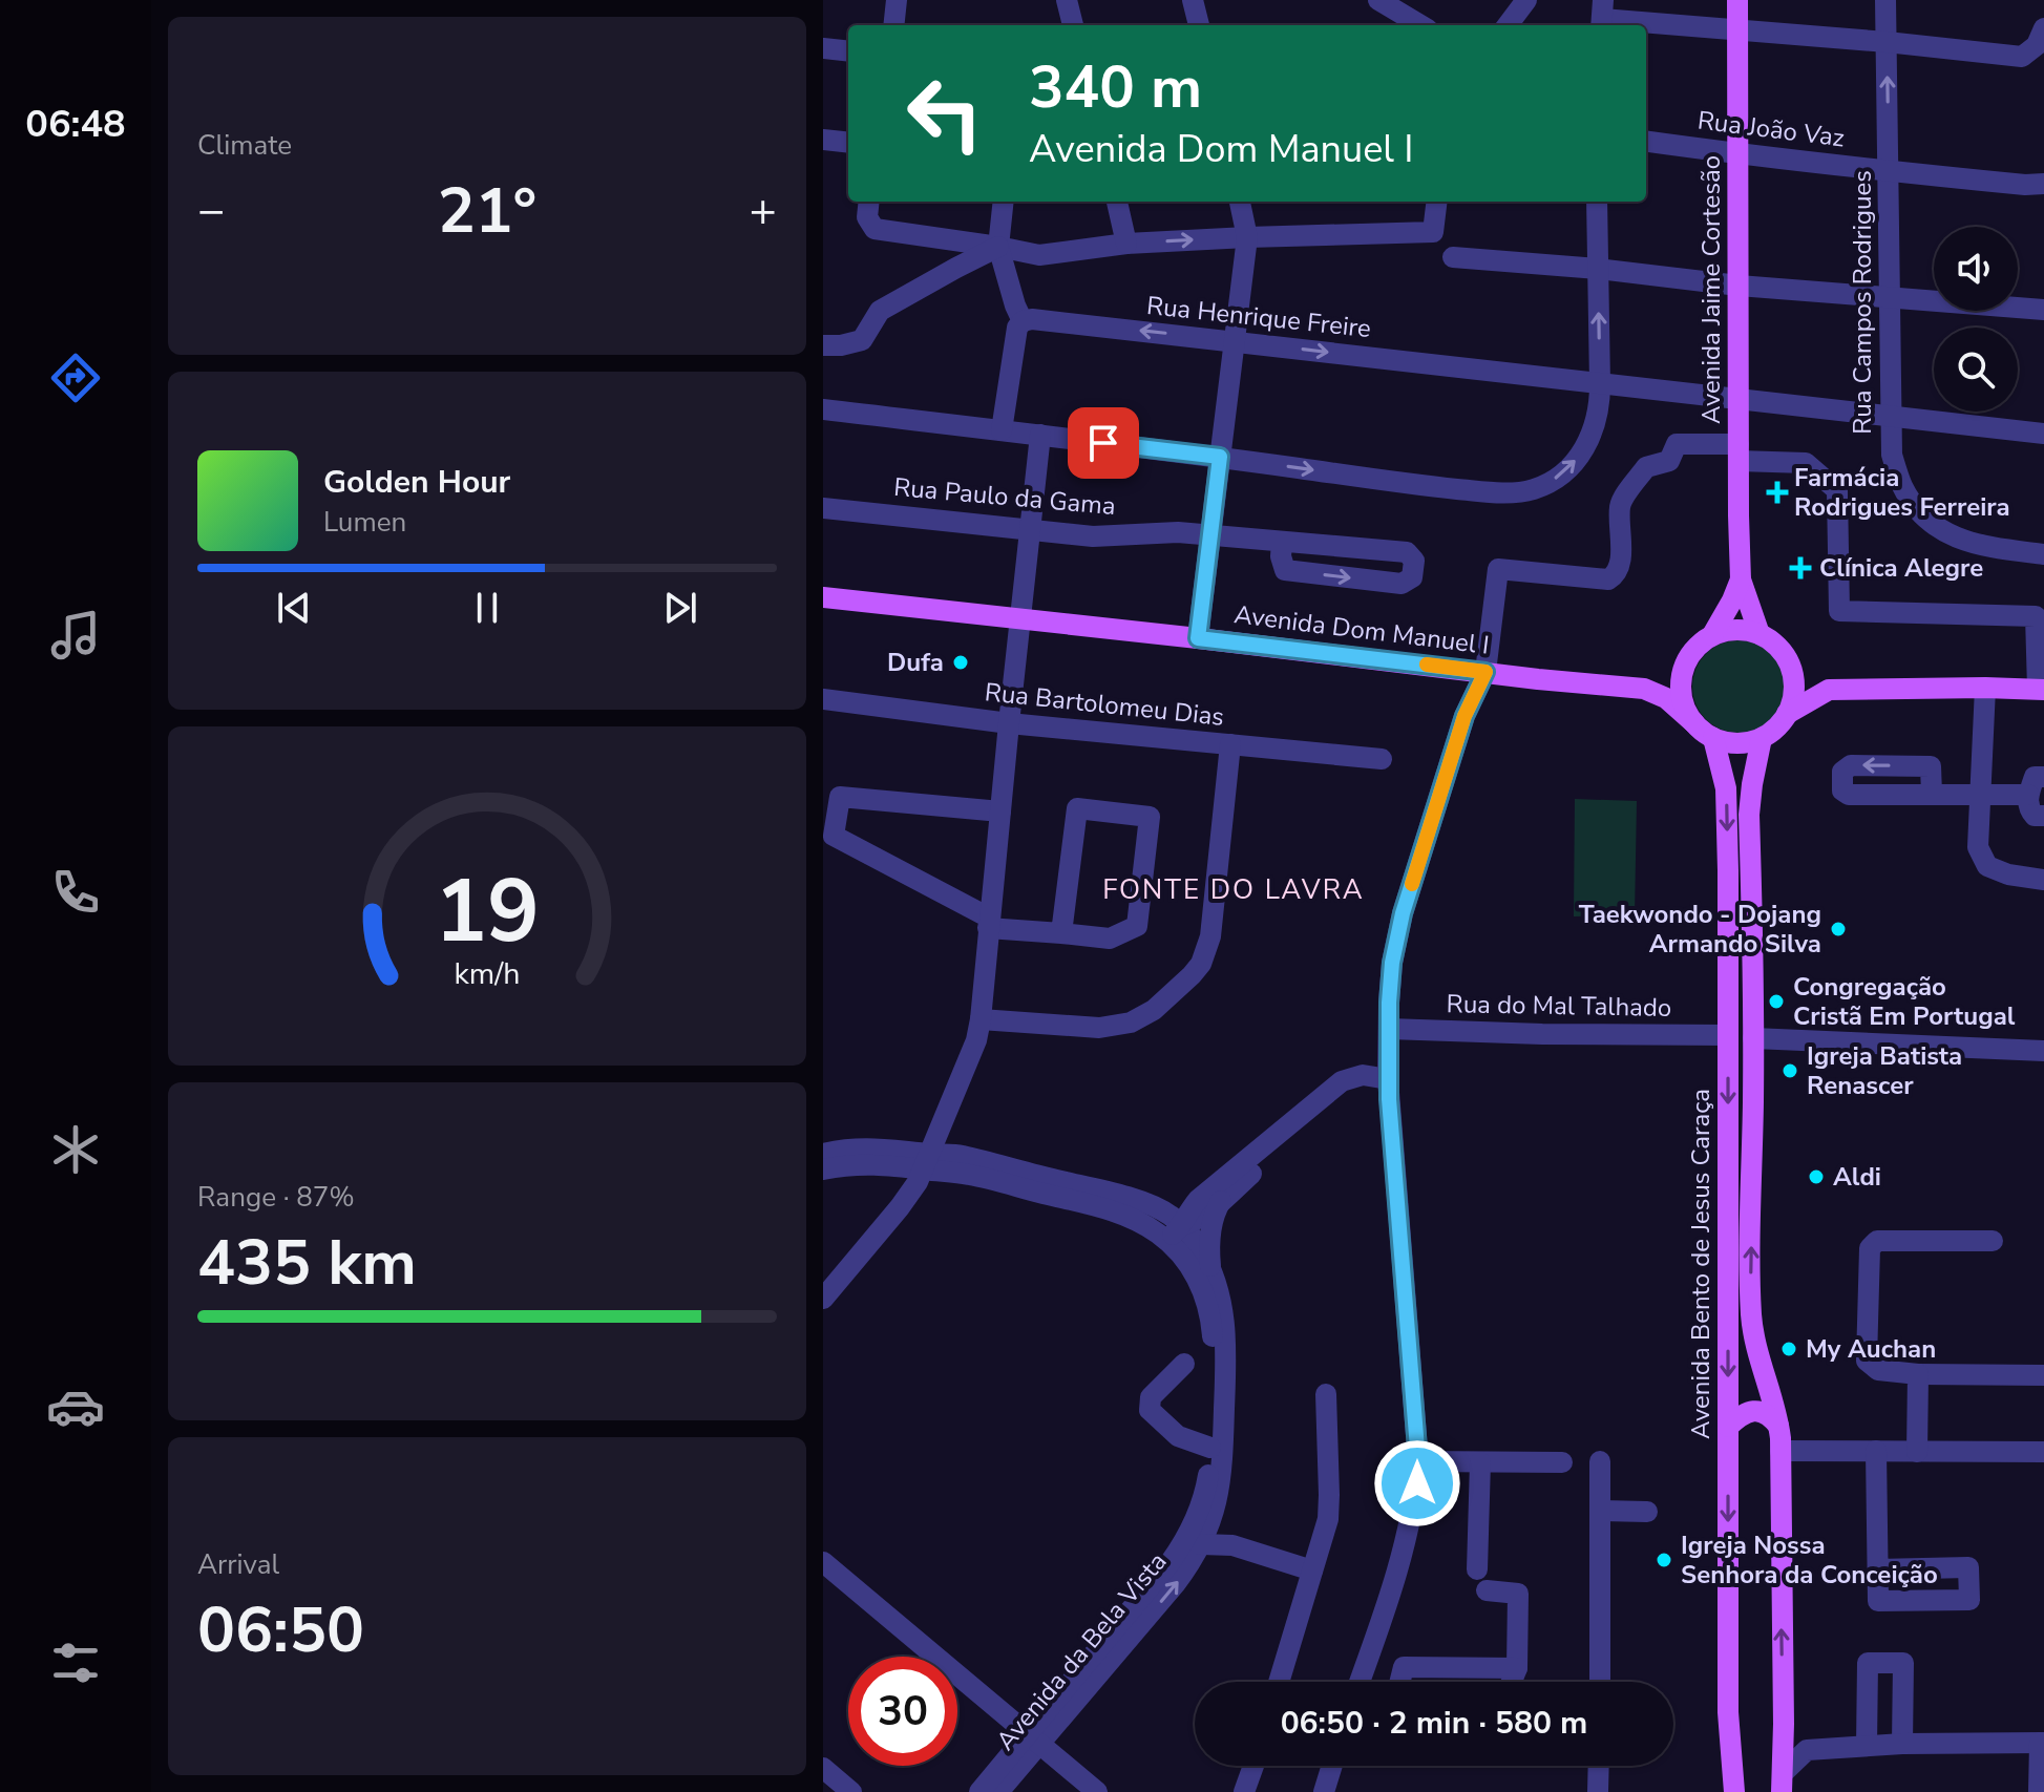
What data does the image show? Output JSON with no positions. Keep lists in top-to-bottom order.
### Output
{
  "streets": {
    "main road": ["Avenida Jaime Cortesão", "Avenida Dom Manuel I", "Avenida Bento de Jesus Caraça"],
    "street": [
      "Rua João Vaz",
      "Rua Campos Rodrigues",
      "Rua Henrique Freire",
      "Rua Paulo da Gama",
      "Rua Bartolomeu Dias",
      "Rua do Mal Talhado",
      "Avenida da Bela Vista"
    ]
  },
  "crossings": [
    ["Rua João Vaz", "Avenida Jaime Cortesão"],
    ["Rua João Vaz", "Rua Campos Rodrigues"],
    ["Avenida Jaime Cortesão", "Rua Henrique Freire"],
    ["Avenida Jaime Cortesão", "Avenida Dom Manuel I"],
    ["Avenida Jaime Cortesão", "Avenida Bento de Jesus Caraça"],
    ["Rua Campos Rodrigues", "Rua Henrique Freire"],
    ["Avenida Dom Manuel I", "Avenida Bento de Jesus Caraça"],
    ["Rua do Mal Talhado", "Avenida Bento de Jesus Caraça"]
  ],
  "districts": ["FONTE DO LAVRA"],
  "places": {
    "health": ["Farmácia Rodrigues Ferreira", "Clínica Alegre"],
    "other": [
      "Dufa",
      "Taekwondo - Dojang Armando Silva",
      "Congregação Cristã Em Portugal",
      "Igreja Batista Renascer",
      "Aldi",
      "My Auchan",
      "Igreja Nossa Senhora da Conceição"
    ]
  },
  "page": {
    "tabs": "06:48",
    "tile": [
      "Climate",
      ["Range · 87%", "435 km"],
      ["Arrival", "06:50"]
    ],
    "turn": ["340 m", "Avenida Dom Manuel I"],
    "heat": ["−", "21°", "+"],
    "song": ["Golden Hour", "Lumen"],
    "limit": "30",
    "trip": "06:50 · 2 min · 580 m",
    "gauge": ["19", "km/h"]
  }
}
